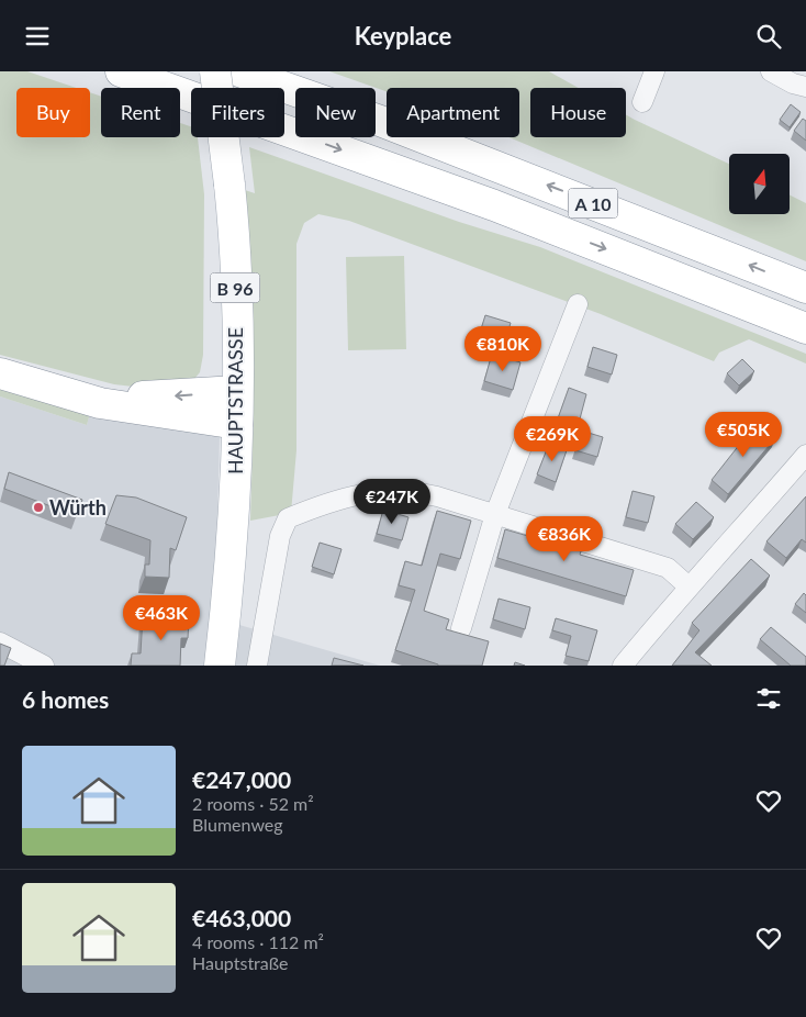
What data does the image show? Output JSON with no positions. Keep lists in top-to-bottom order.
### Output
{
  "streets": {
    "main road": ["A 10", "B 96", "HAUPTSTRASSE"]
  },
  "places": ["Würth"],
  "north": "top",
  "page": {
    "header": "Keyplace",
    "chip": [
      "Buy",
      "Rent",
      "Filters",
      "New",
      "Apartment",
      "House"
    ],
    "price": [
      "€810K",
      "€505K",
      "€269K",
      "€247K",
      "€836K",
      "€463K"
    ],
    "heading": "6 homes",
    "list": [
      {
        "name": "€247,000",
        "note": "2 rooms · 52 m² · Blumenweg"
      },
      {
        "name": "€463,000",
        "note": "4 rooms · 112 m² · Hauptstraße"
      }
    ]
  }
}
